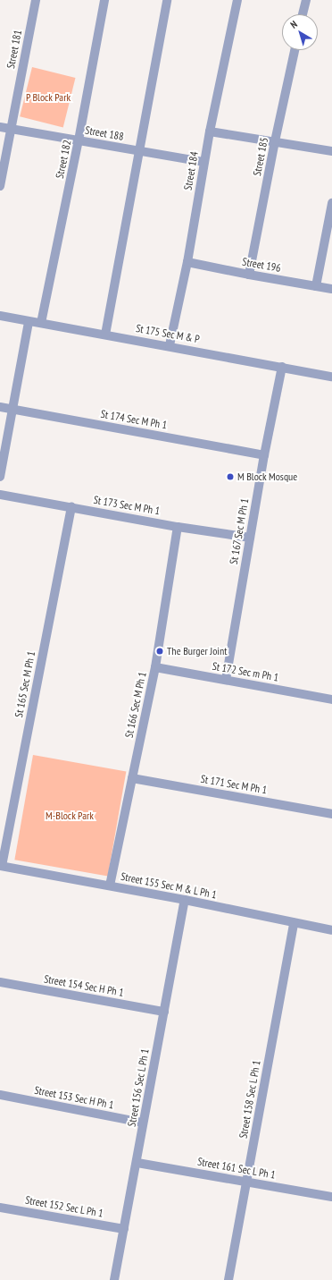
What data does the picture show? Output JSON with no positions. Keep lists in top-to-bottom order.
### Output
{
  "streets": {
    "street": [
      "Street 181",
      "Street 188",
      "Street 185",
      "Street 182",
      "Street 184",
      "Street 196",
      "St 175 Sec M & P",
      "St 174 Sec M Ph 1",
      "St 173 Sec M Ph 1",
      "St 167 Sec M Ph 1",
      "St 172 Sec m Ph 1",
      "St 165 Sec M Ph 1",
      "St 166 Sec M Ph 1",
      "St 171 Sec M Ph 1",
      "Street 155 Sec M & L Ph 1",
      "Street 154 Sec H Ph 1",
      "Street 156 Sec L Ph 1",
      "Street 153 Sec H Ph 1",
      "Street 158 Sec L Ph 1",
      "Street 161 Sec L Ph 1",
      "Street 152 Sec L Ph 1"
    ]
  },
  "crossings": [
    ["Street 181", "Street 188"],
    ["Street 188", "Street 182"],
    ["Street 188", "Street 184"],
    ["Street 185", "Street 196"],
    ["Street 182", "St 175 Sec M & P"],
    ["Street 184", "Street 196"],
    ["Street 184", "St 175 Sec M & P"],
    ["St 175 Sec M & P", "St 167 Sec M Ph 1"],
    ["St 174 Sec M Ph 1", "St 167 Sec M Ph 1"],
    ["St 173 Sec M Ph 1", "St 167 Sec M Ph 1"],
    ["St 173 Sec M Ph 1", "St 165 Sec M Ph 1"],
    ["St 173 Sec M Ph 1", "St 166 Sec M Ph 1"],
    ["St 167 Sec M Ph 1", "St 172 Sec m Ph 1"],
    ["St 172 Sec m Ph 1", "St 166 Sec M Ph 1"],
    ["St 165 Sec M Ph 1", "Street 155 Sec M & L Ph 1"],
    ["St 166 Sec M Ph 1", "St 171 Sec M Ph 1"],
    ["St 166 Sec M Ph 1", "Street 155 Sec M & L Ph 1"],
    ["Street 155 Sec M & L Ph 1", "Street 156 Sec L Ph 1"],
    ["Street 155 Sec M & L Ph 1", "Street 158 Sec L Ph 1"],
    ["Street 154 Sec H Ph 1", "Street 156 Sec L Ph 1"],
    ["Street 156 Sec L Ph 1", "Street 153 Sec H Ph 1"],
    ["Street 156 Sec L Ph 1", "Street 161 Sec L Ph 1"],
    ["Street 156 Sec L Ph 1", "Street 152 Sec L Ph 1"],
    ["Street 158 Sec L Ph 1", "Street 161 Sec L Ph 1"]
  ],
  "parks": ["P Block Park", "M-Block Park"],
  "places": ["M Block Mosque", "The Burger Joint"],
  "north": "top left"
}
